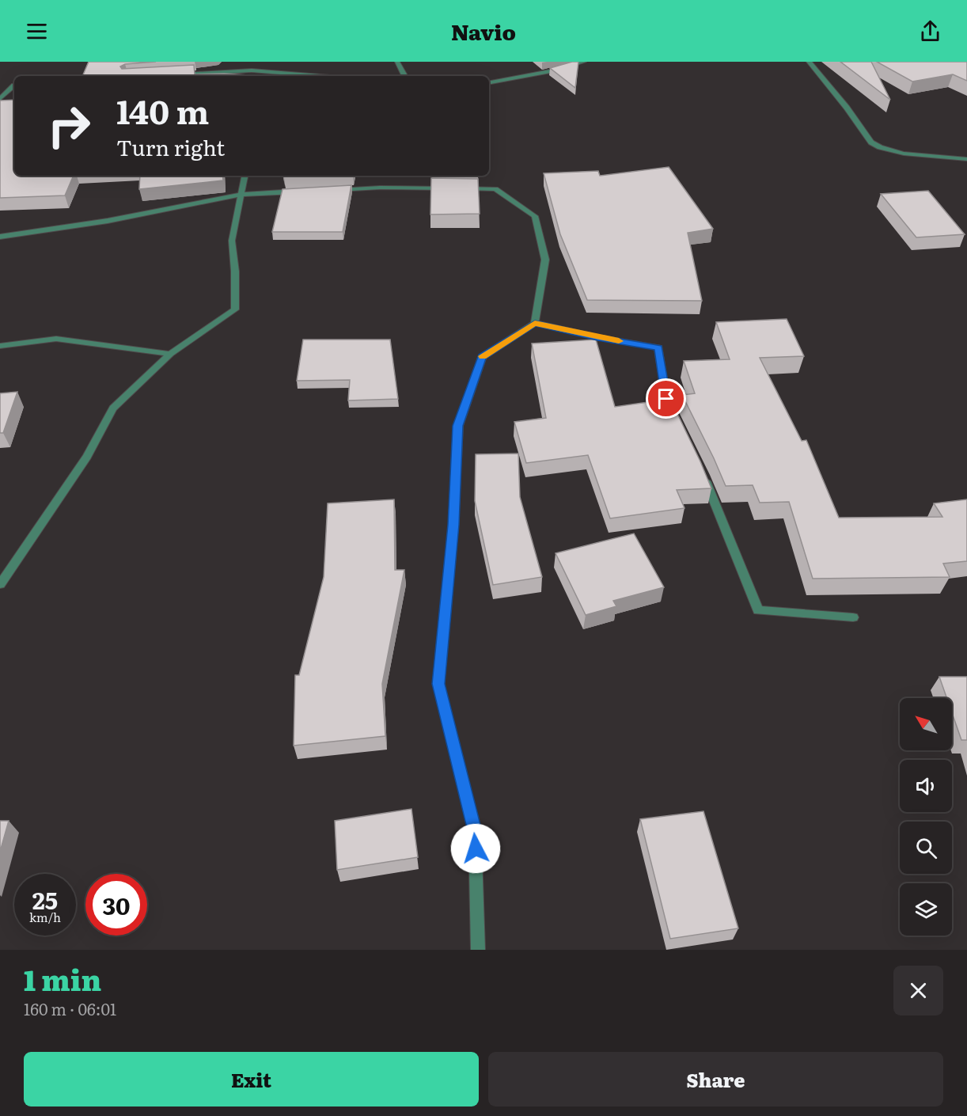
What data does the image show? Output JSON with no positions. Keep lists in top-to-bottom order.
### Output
{
  "north": "top left",
  "page": {
    "header": "Navio",
    "turn": ["140 m", "Turn right"],
    "speed": "25 km/h",
    "limit": "30",
    "heading": ["1 min", "160 m · 06:01"],
    "buttons": ["Exit", "Share"]
  }
}
